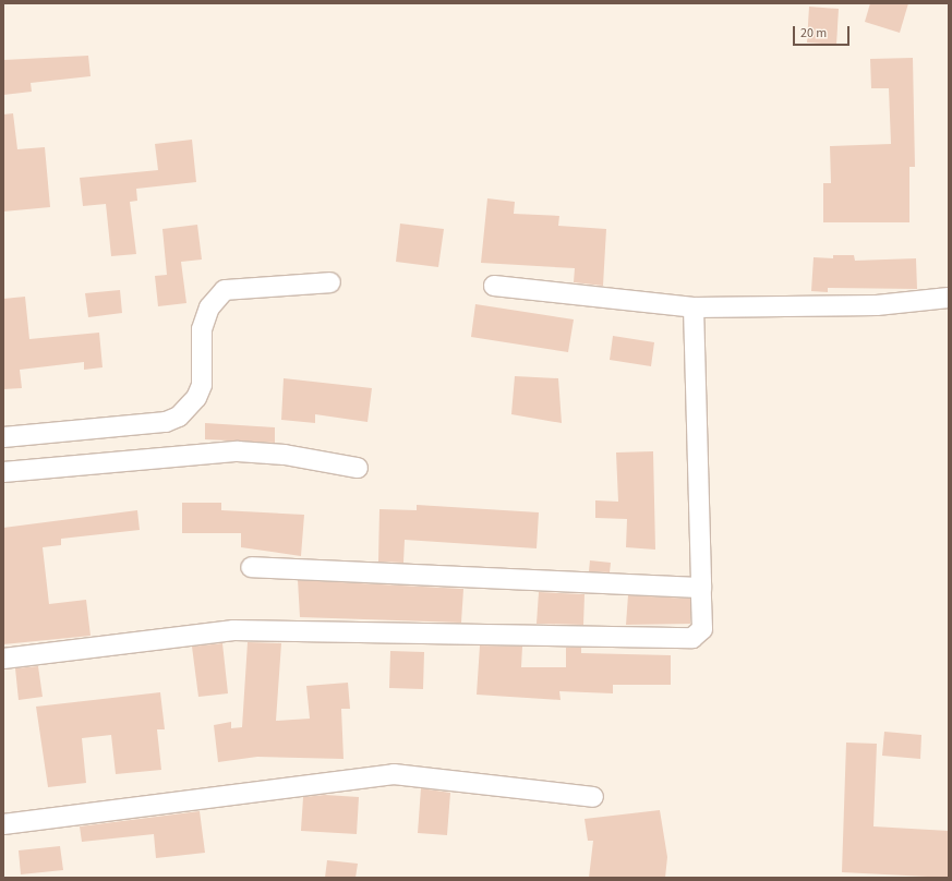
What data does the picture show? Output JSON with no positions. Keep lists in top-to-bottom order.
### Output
{
  "scale_bar": "20 m"
}
